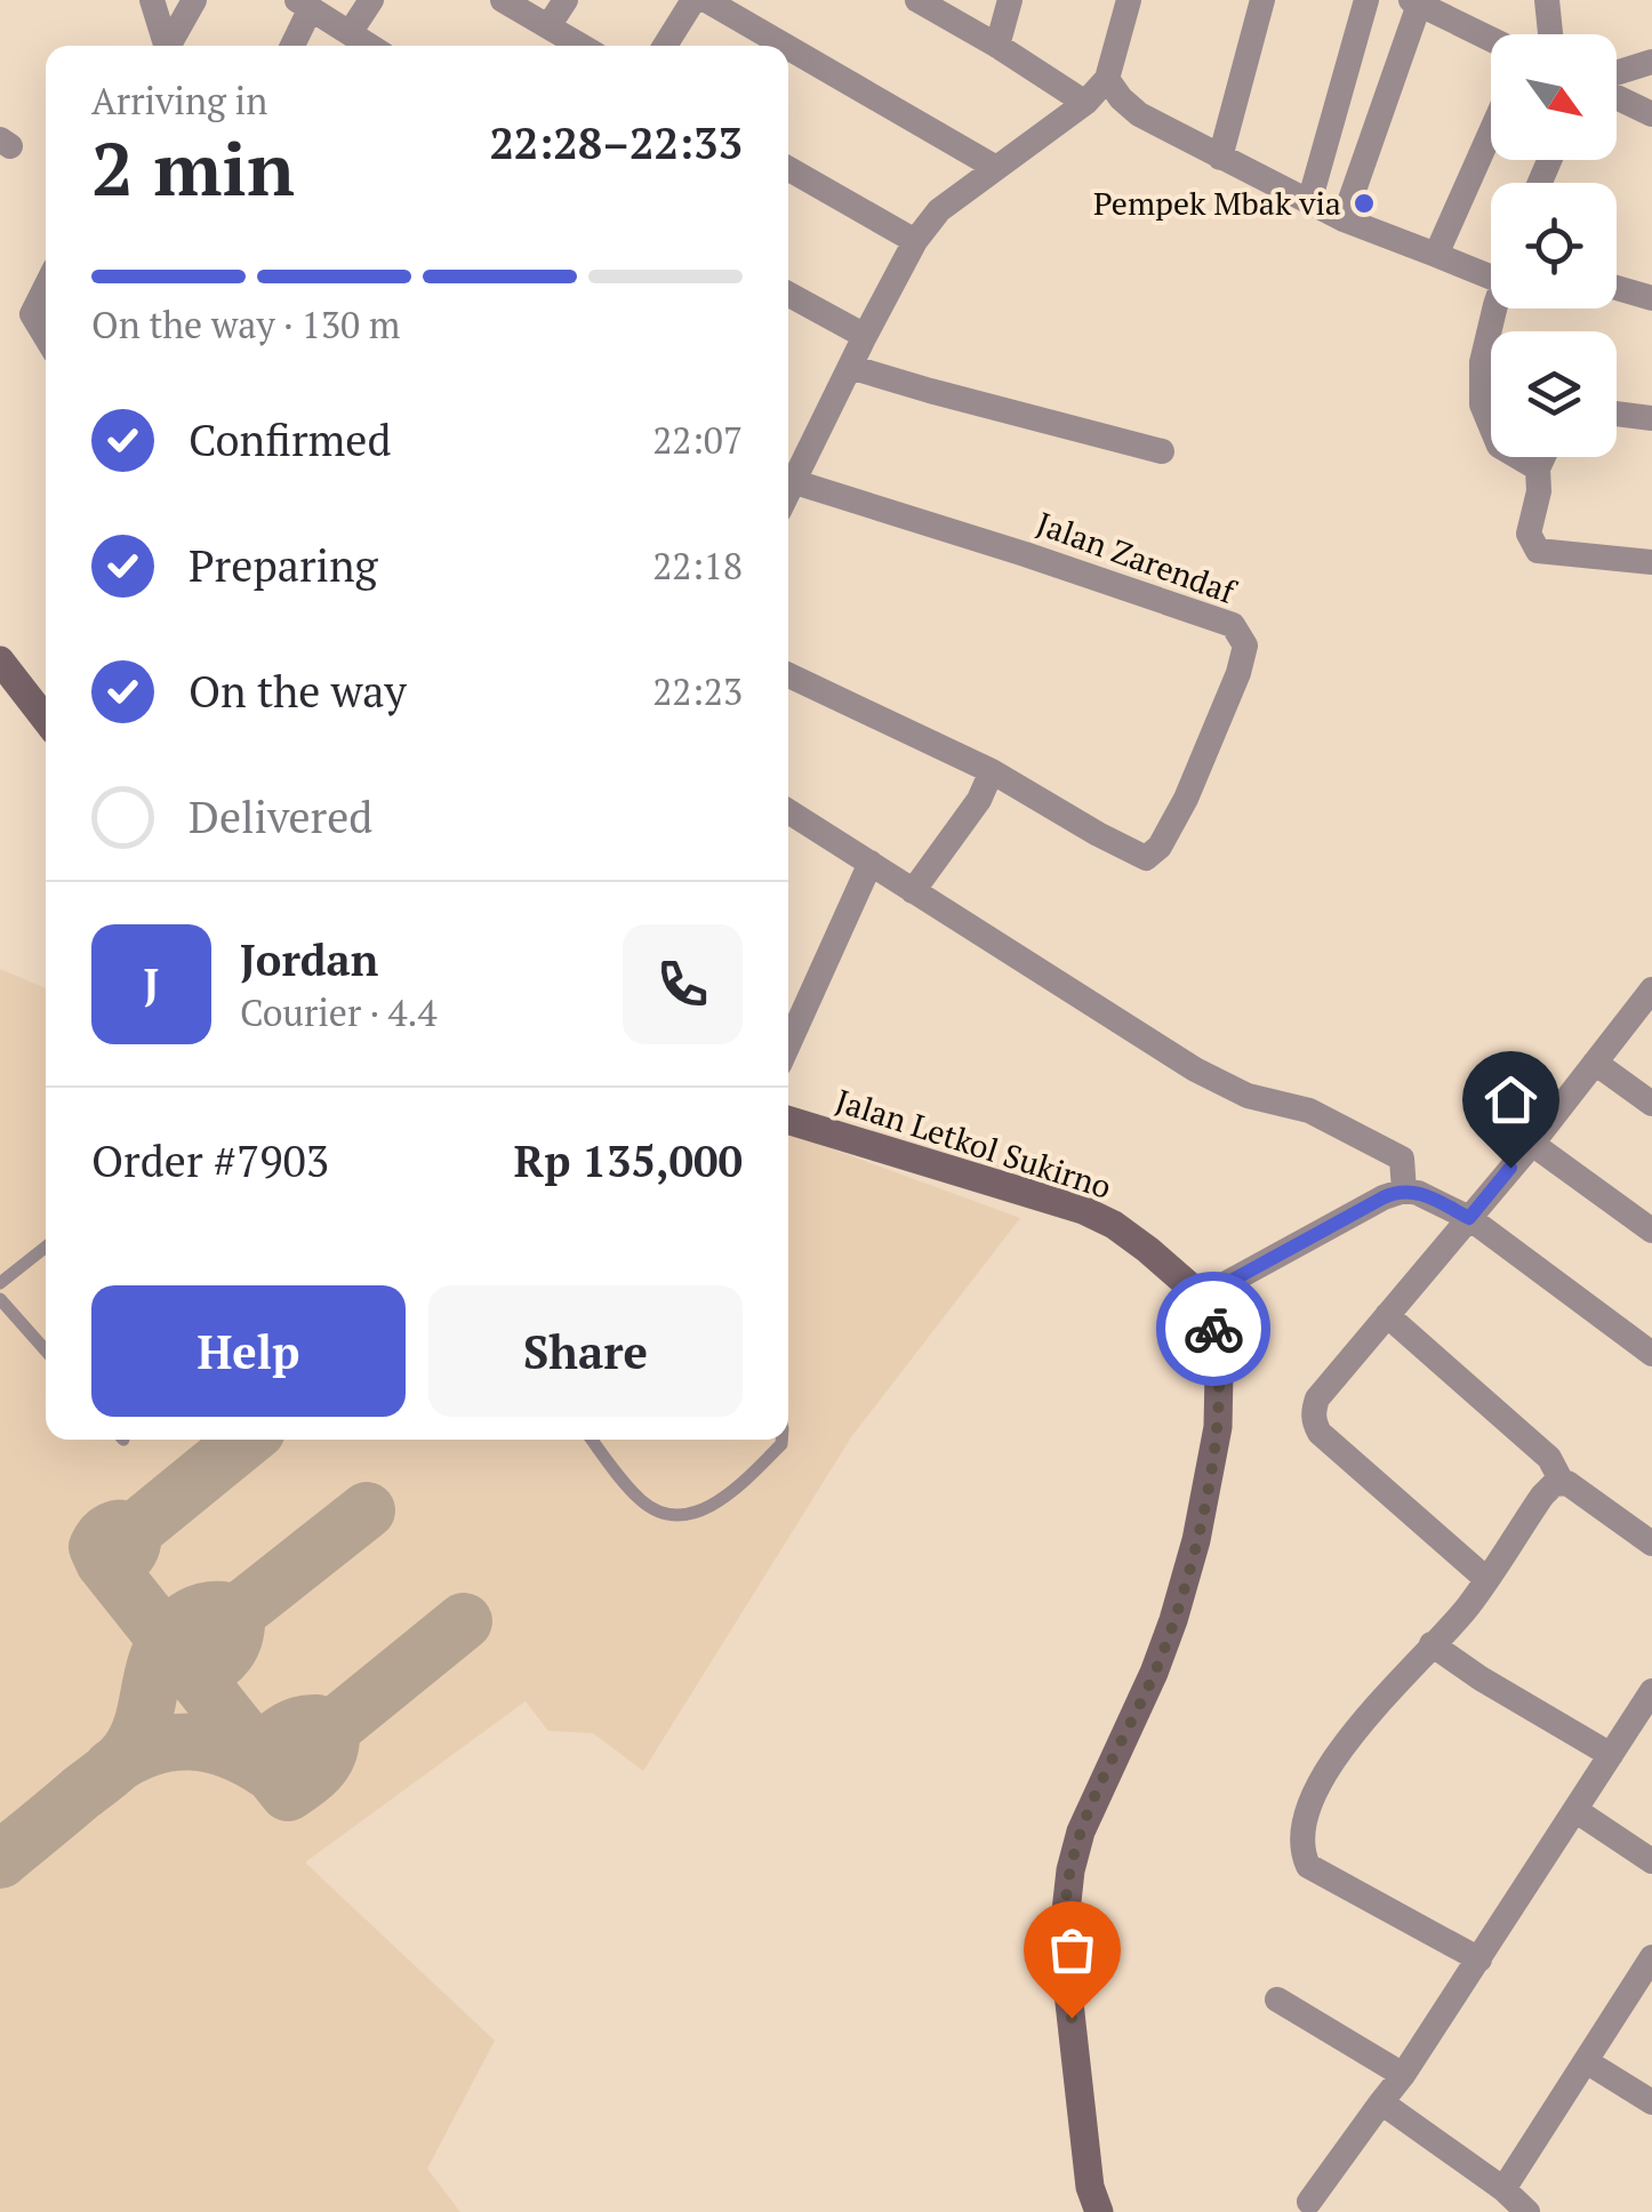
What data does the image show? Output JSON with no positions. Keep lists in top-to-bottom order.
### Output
{
  "streets": {
    "main road": ["Jalan Letkol Sukirno"],
    "street": ["Jalan Zarendaf"]
  },
  "places": ["Pempek Mbak via"],
  "north": "bottom right",
  "page": {
    "heading": ["2 min", "Arriving in", "22:28–22:33"],
    "panel": [
      "Jordan",
      "Courier · 4.4",
      "Order #7903",
      "Rp 135,000"
    ],
    "bar": "On the way · 130 m",
    "list": [
      ["Confirmed", "22:07"],
      ["Preparing", "22:18"],
      ["On the way", "22:23"],
      "Delivered"
    ],
    "round": "J",
    "buttons": ["Help", "Share"]
  }
}
